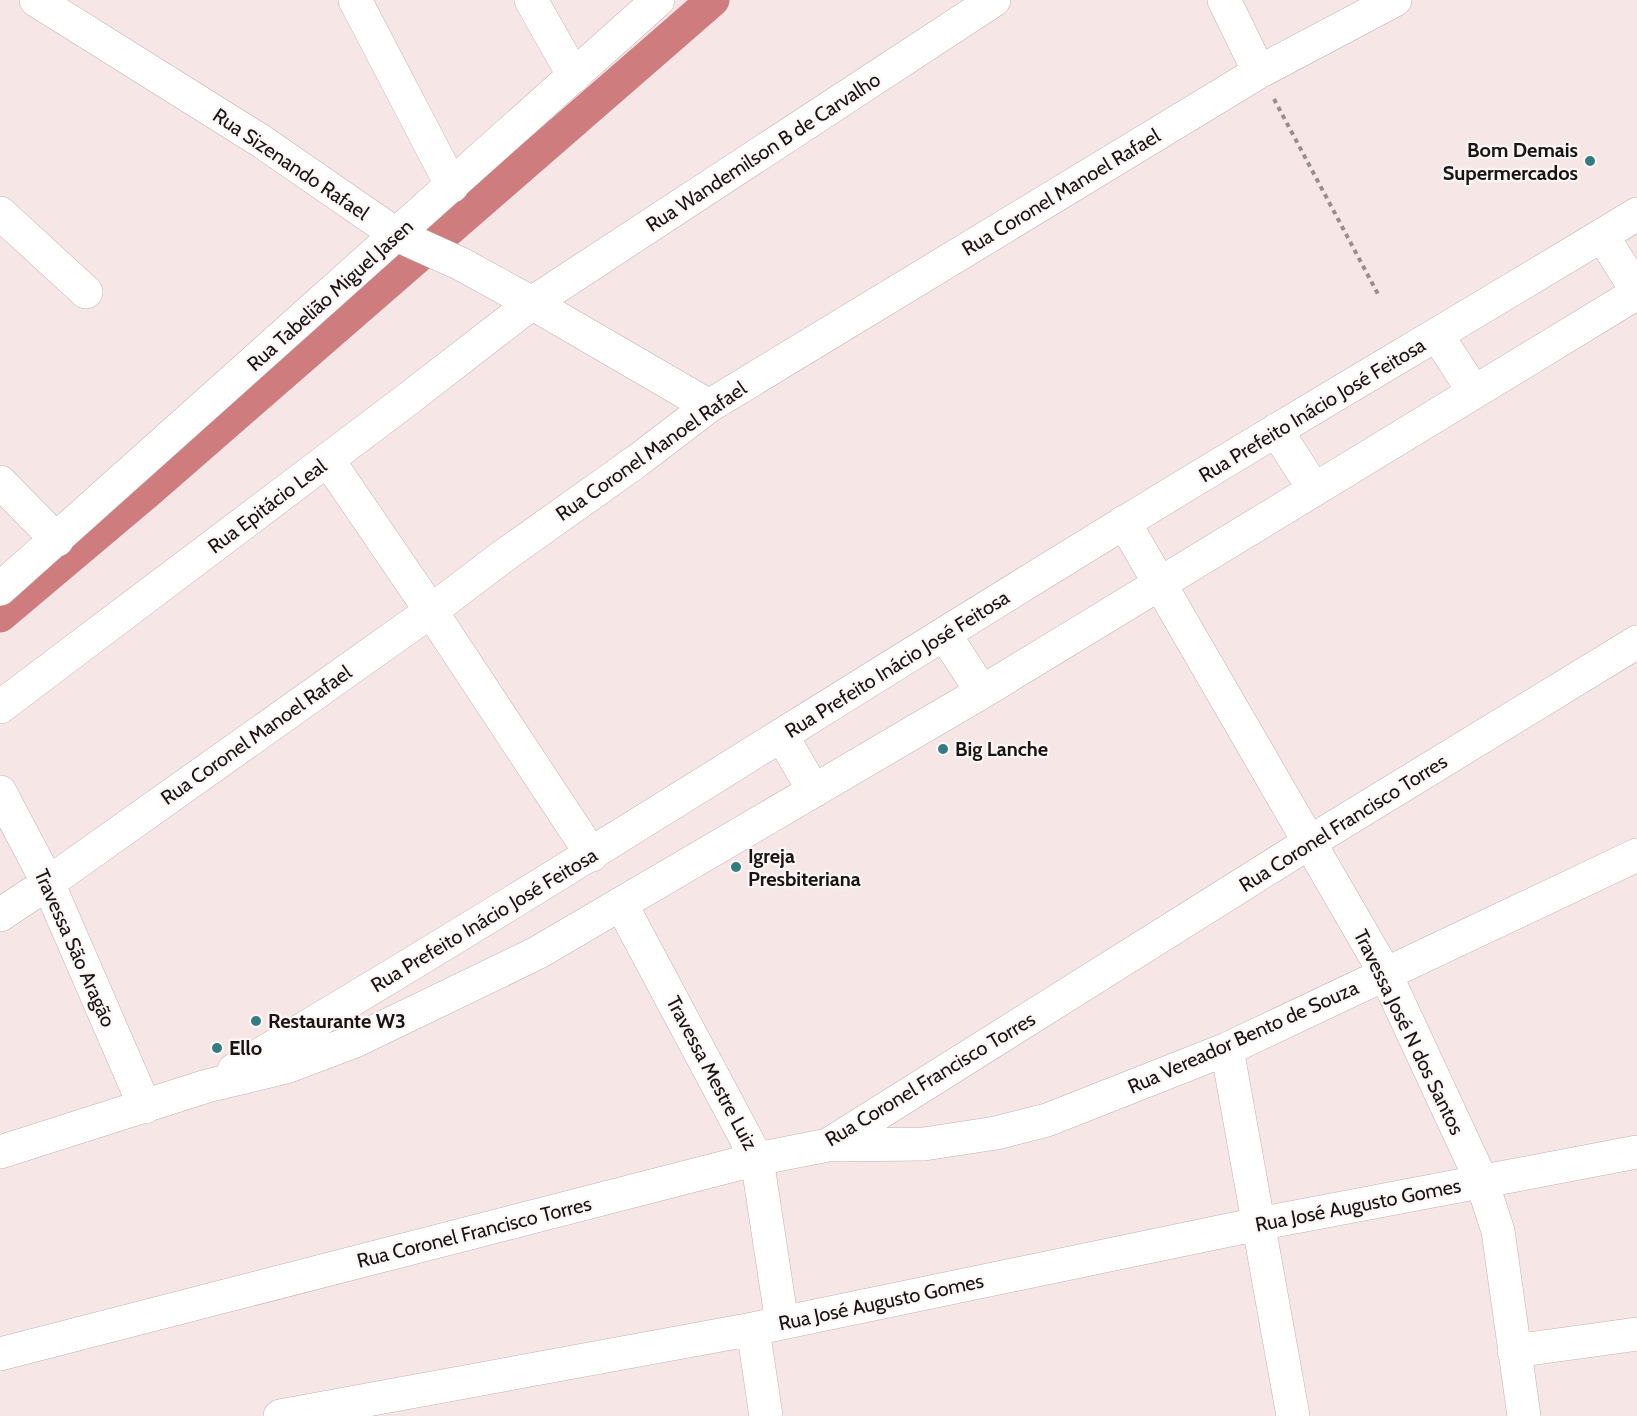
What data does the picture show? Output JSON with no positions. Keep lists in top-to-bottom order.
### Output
{
  "streets": {
    "street": [
      "Rua Wandemilson B de Carvalho",
      "Rua Sizenando Rafael",
      "Rua Coronel Manoel Rafael",
      "Rua Tabelião Miguel Jasen",
      "Rua Prefeito Inácio José Feitosa",
      "Rua Epitácio Leal",
      "Rua Coronel Francisco Torres",
      "Travessa São Aragão",
      "Travessa José N dos Santos",
      "Rua Vereador Bento de Souza",
      "Travessa Mestre Luiz",
      "Rua José Augusto Gomes"
    ]
  },
  "crossings": [
    ["Rua Wandemilson B de Carvalho", "Rua Sizenando Rafael"],
    ["Rua Wandemilson B de Carvalho", "Rua Epitácio Leal"],
    ["Rua Sizenando Rafael", "Rua Coronel Manoel Rafael"],
    ["Rua Sizenando Rafael", "Rua Tabelião Miguel Jasen"],
    ["Rua Sizenando Rafael", "Rua Epitácio Leal"],
    ["Rua Coronel Manoel Rafael", "Travessa São Aragão"],
    ["Rua Prefeito Inácio José Feitosa", "Travessa José N dos Santos"],
    ["Rua Prefeito Inácio José Feitosa", "Travessa Mestre Luiz"],
    ["Rua Coronel Francisco Torres", "Travessa José N dos Santos"],
    ["Rua Coronel Francisco Torres", "Rua Vereador Bento de Souza"],
    ["Rua Coronel Francisco Torres", "Travessa Mestre Luiz"],
    ["Travessa José N dos Santos", "Rua Vereador Bento de Souza"],
    ["Travessa José N dos Santos", "Rua José Augusto Gomes"],
    ["Travessa Mestre Luiz", "Rua José Augusto Gomes"]
  ],
  "places": [
    "Bom Demais Supermercados",
    "Big Lanche",
    "Igreja Presbiteriana",
    "Restaurante W3",
    "Ello"
  ]
}
